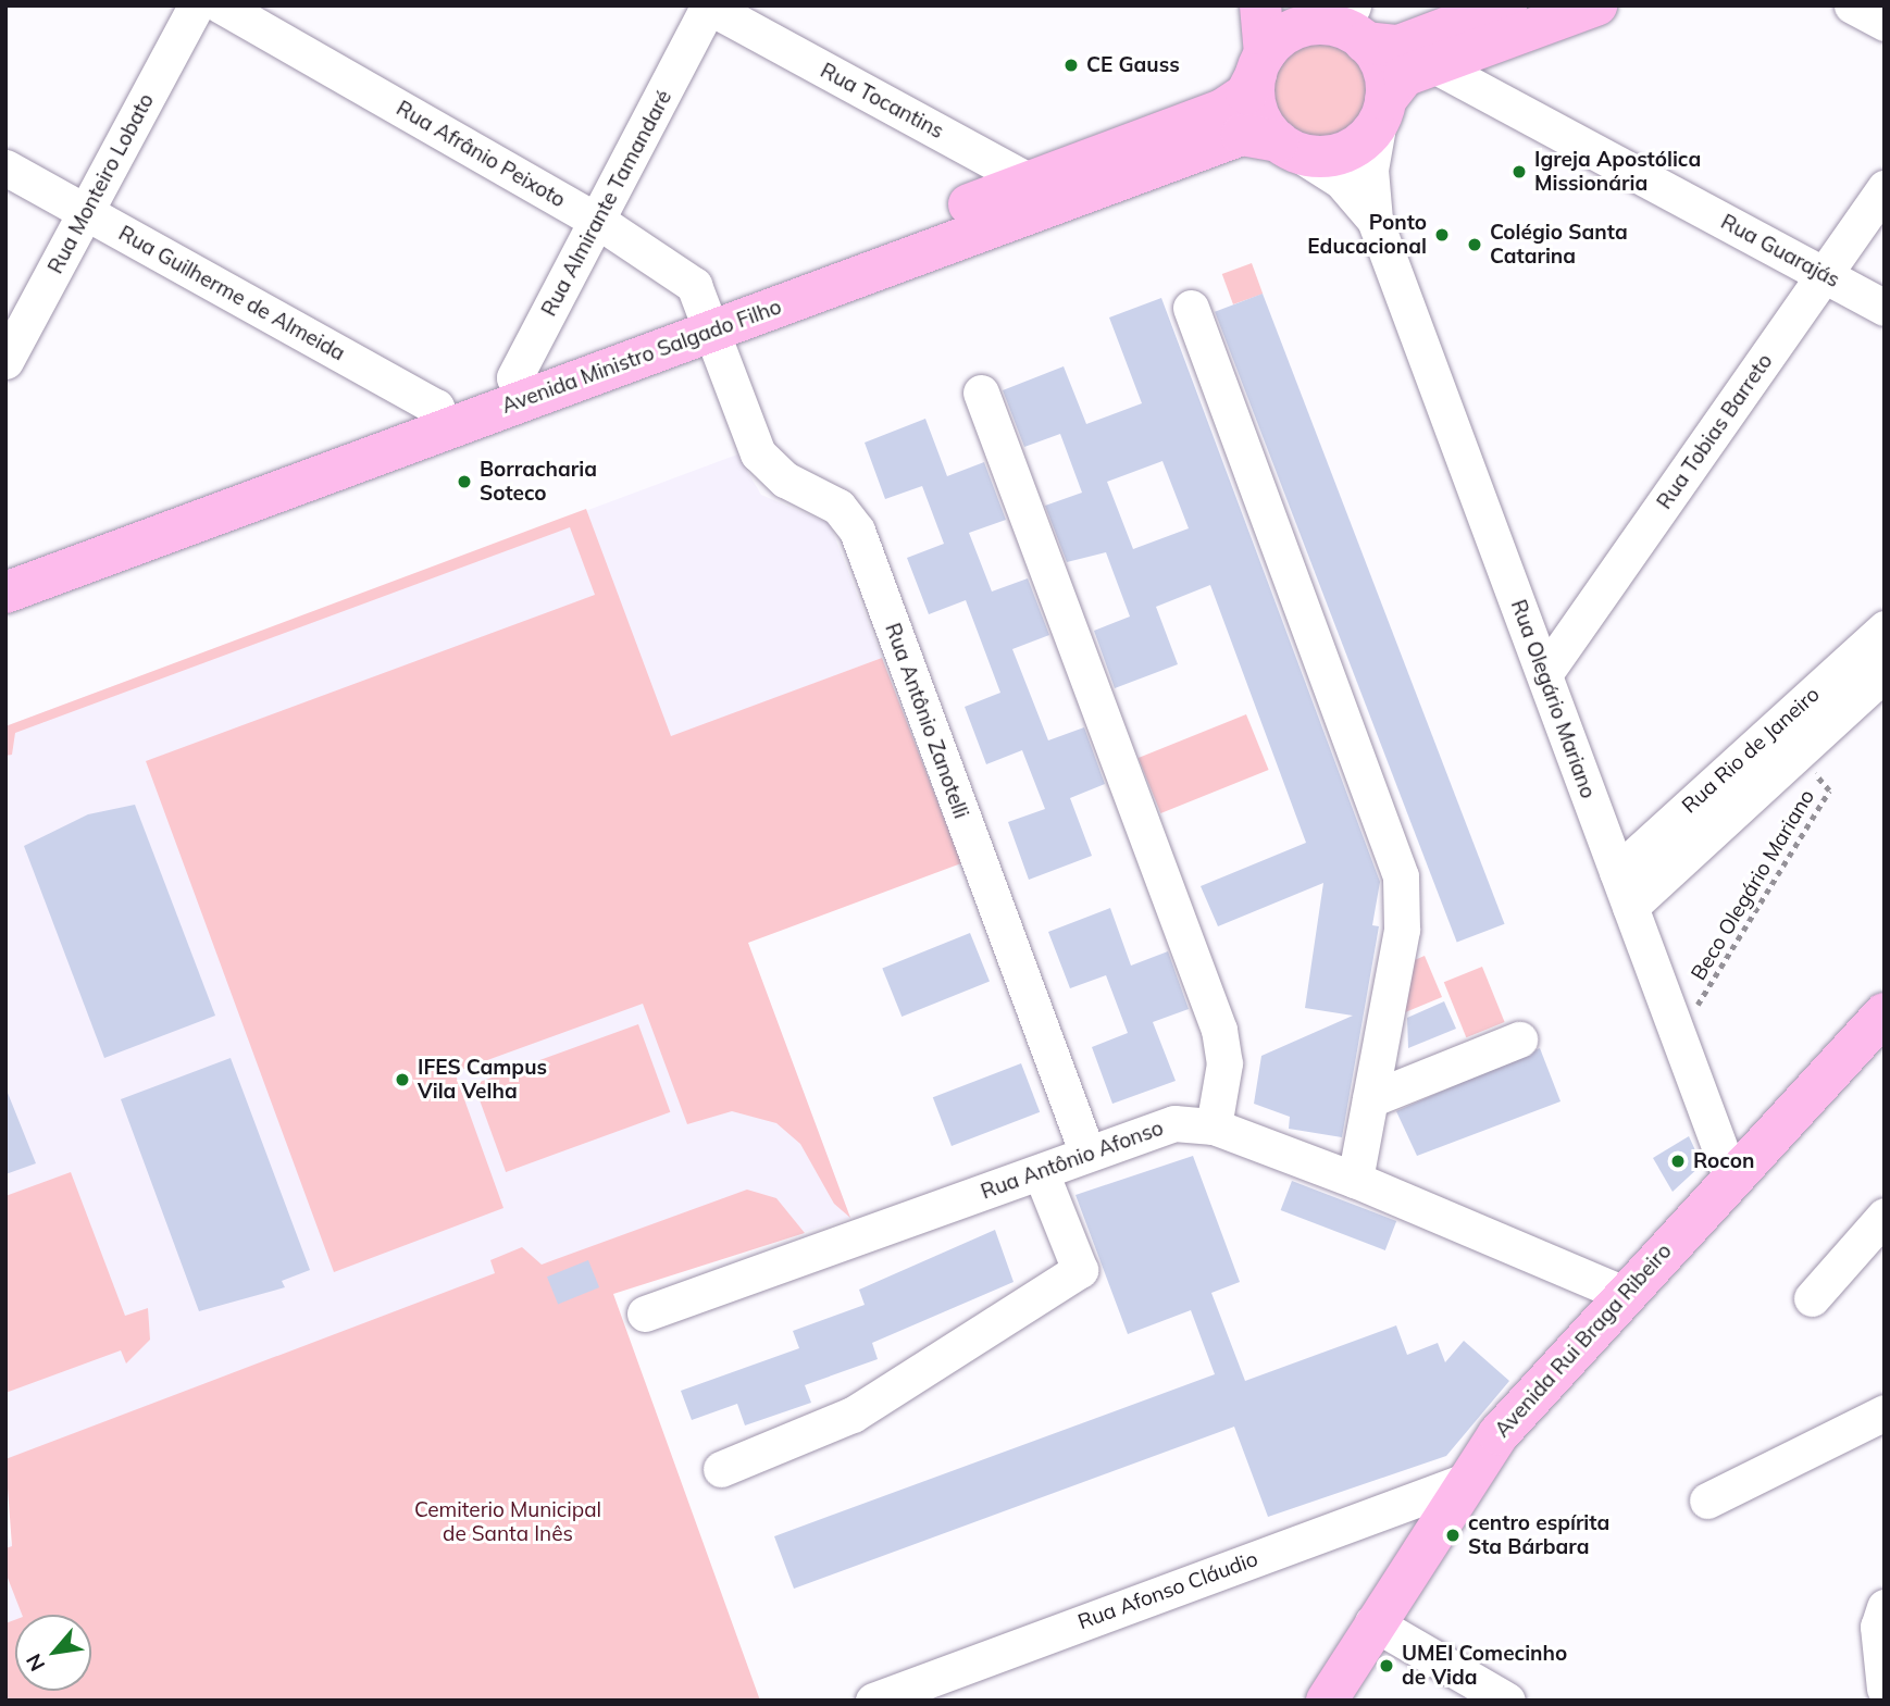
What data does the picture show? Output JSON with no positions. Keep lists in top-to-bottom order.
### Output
{
  "streets": {
    "main road": ["Avenida Ministro Salgado Filho", "Avenida Rui Braga Ribeiro"],
    "street": [
      "Rua Tocantins",
      "Rua Afrânio Peixoto",
      "Rua Monteiro Lobato",
      "Rua Almirante Tamandaré",
      "Rua Guarajás",
      "Rua Guilherme de Almeida",
      "Rua Tobias Barreto",
      "Rua Olegário Mariano",
      "Rua Antônio Zanotelli",
      "Rua Rio de Janeiro",
      "Rua Antônio Afonso",
      "Rua Afonso Cláudio"
    ],
    "path": ["Beco Olegário Mariano"]
  },
  "crossings": [
    ["Rua Tocantins", "Rua Almirante Tamandaré"],
    ["Rua Tocantins", "Avenida Ministro Salgado Filho"],
    ["Rua Afrânio Peixoto", "Rua Almirante Tamandaré"],
    ["Rua Afrânio Peixoto", "Avenida Ministro Salgado Filho"],
    ["Rua Afrânio Peixoto", "Rua Antônio Zanotelli"],
    ["Rua Monteiro Lobato", "Rua Guilherme de Almeida"],
    ["Rua Almirante Tamandaré", "Avenida Ministro Salgado Filho"],
    ["Rua Guarajás", "Rua Tobias Barreto"],
    ["Rua Guilherme de Almeida", "Avenida Ministro Salgado Filho"],
    ["Avenida Ministro Salgado Filho", "Rua Olegário Mariano"],
    ["Avenida Ministro Salgado Filho", "Rua Antônio Zanotelli"],
    ["Rua Tobias Barreto", "Rua Olegário Mariano"],
    ["Rua Olegário Mariano", "Rua Rio de Janeiro"],
    ["Rua Olegário Mariano", "Beco Olegário Mariano"],
    ["Rua Olegário Mariano", "Avenida Rui Braga Ribeiro"],
    ["Rua Antônio Zanotelli", "Rua Antônio Afonso"],
    ["Rua Rio de Janeiro", "Beco Olegário Mariano"],
    ["Rua Antônio Afonso", "Avenida Rui Braga Ribeiro"],
    ["Avenida Rui Braga Ribeiro", "Rua Afonso Cláudio"]
  ],
  "parks": ["Cemiterio Municipal de Santa Inês"],
  "places": [
    "CE Gauss",
    "Igreja Apostólica Missionária",
    "Ponto Educacional",
    "Colégio Santa Catarina",
    "Borracharia Soteco",
    "IFES Campus Vila Velha",
    "Rocon",
    "centro espírita Sta Bárbara",
    "UMEI Comecinho de Vida"
  ],
  "north": "bottom left"
}
